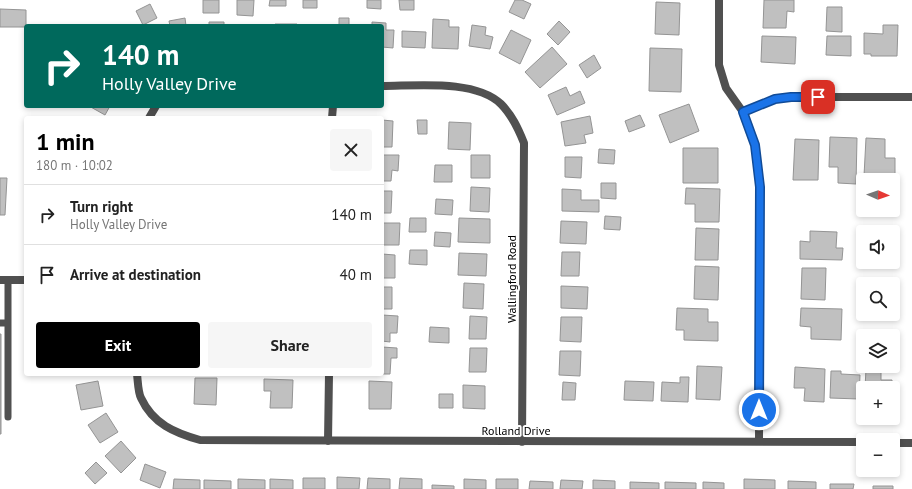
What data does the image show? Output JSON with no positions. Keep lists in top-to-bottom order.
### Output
{
  "streets": {
    "street": ["Wallingford Road", "Rolland Drive"]
  },
  "crossings": [
    ["Wallingford Road", "Rolland Drive"]
  ],
  "north": "right",
  "page": {
    "turn": ["140 m", "Holly Valley Drive"],
    "heading": ["1 min", "180 m · 10:02"],
    "map_buttons": ["+", "−"],
    "list": [
      {
        "name": "Turn right",
        "note": "Holly Valley Drive",
        "value": "140 m"
      },
      {
        "name": "Arrive at destination",
        "value": "40 m"
      }
    ],
    "buttons": ["Exit", "Share"]
  }
}
